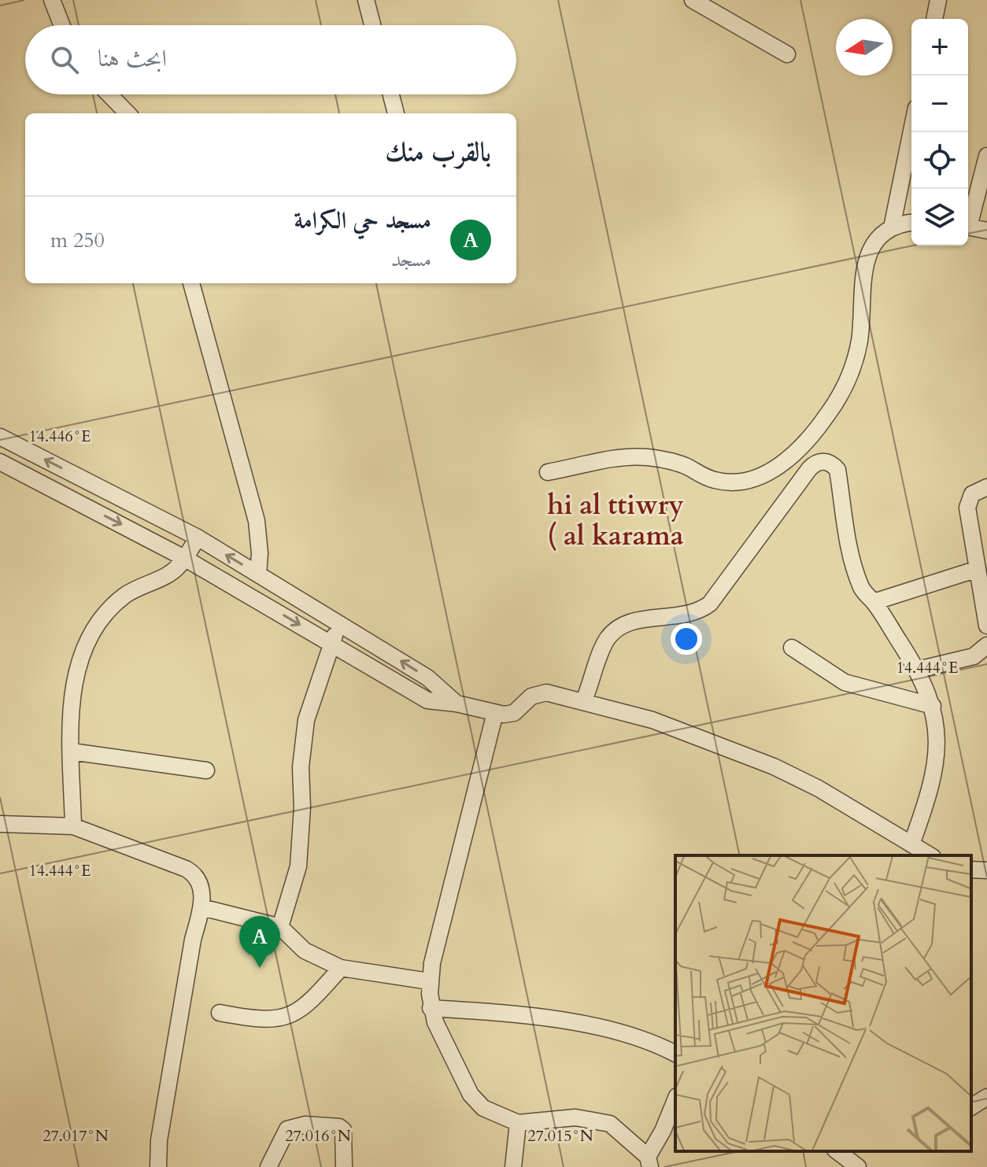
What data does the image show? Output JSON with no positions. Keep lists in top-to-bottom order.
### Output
{
  "districts": ["hi al ttiwry ( al karama"],
  "north": "left",
  "page": {
    "map_buttons": ["+", "−"],
    "search": "ابحث هنا",
    "heading": "بالقرب منك",
    "list": [
      {
        "mark": "A",
        "name": "مسجد حي الكرامة",
        "note": "مسجد",
        "value": "250 m"
      }
    ],
    "pins": "A"
  },
  "coordinates": [
    "14.446°E",
    "14.444°E",
    "27.017°N",
    "27.016°N",
    "27.015°N"
  ]
}
